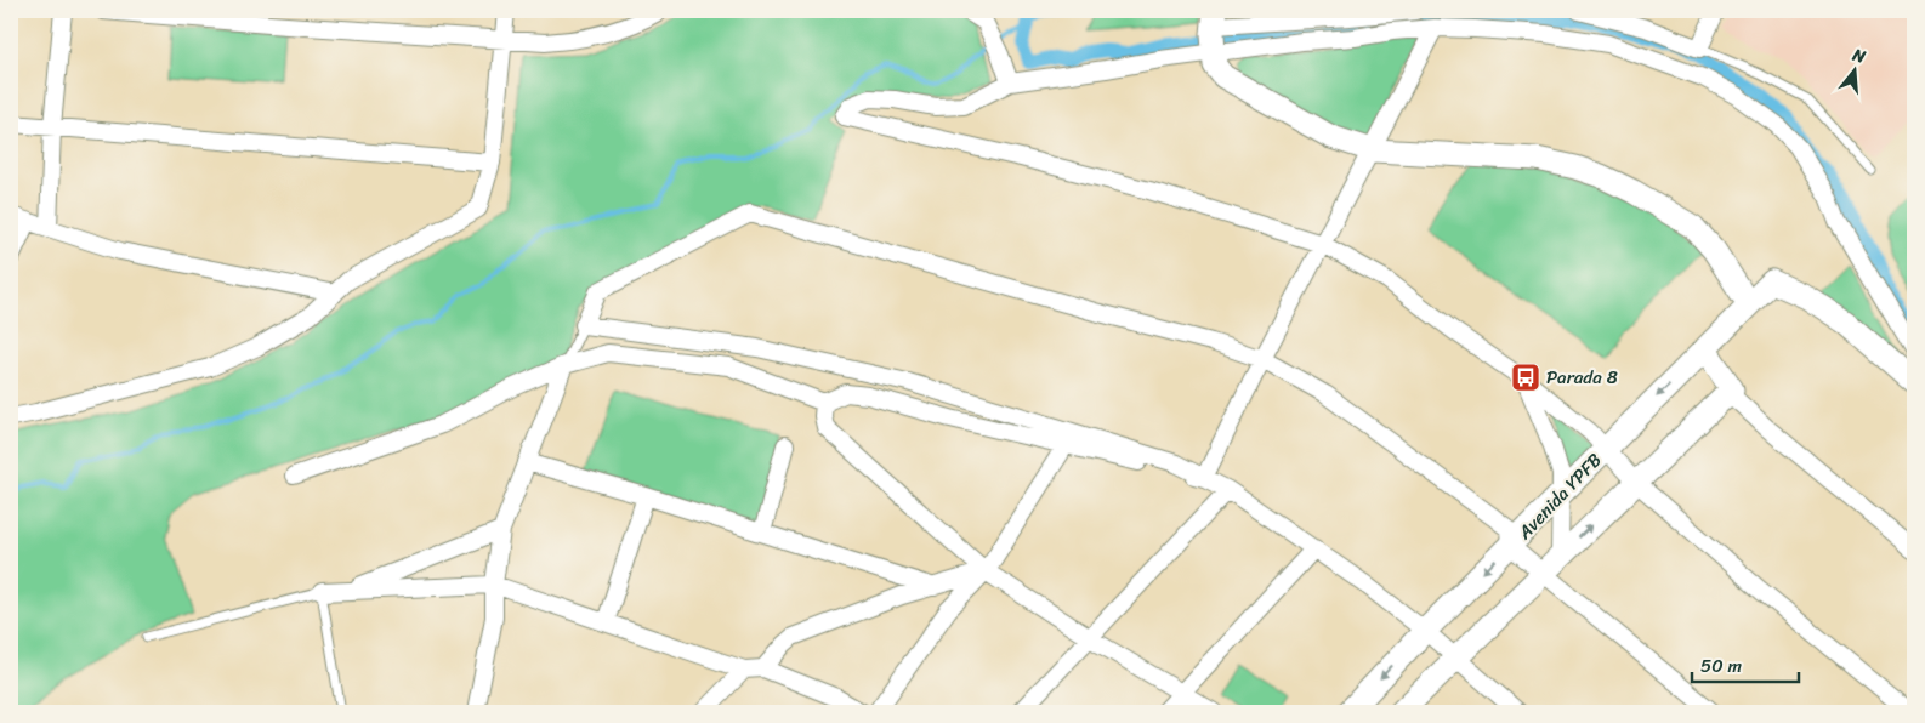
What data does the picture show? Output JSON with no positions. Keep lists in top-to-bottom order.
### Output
{
  "streets": {
    "street": ["Avenida YPFB"]
  },
  "places": {
    "bus stop": ["Parada 8"]
  },
  "scale_bar": "50 m",
  "north": "top"
}
